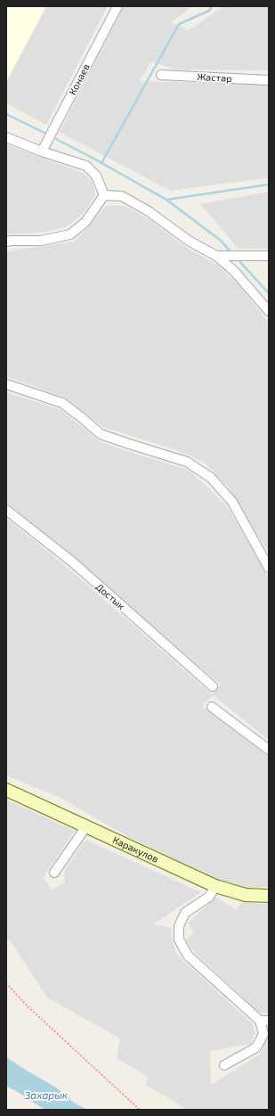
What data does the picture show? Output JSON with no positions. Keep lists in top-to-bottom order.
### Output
{
  "streets": {
    "main road": ["Каракулов"],
    "street": ["Жастар", "Конаев", "Достык"]
  },
  "water": ["Захарык"]
}
